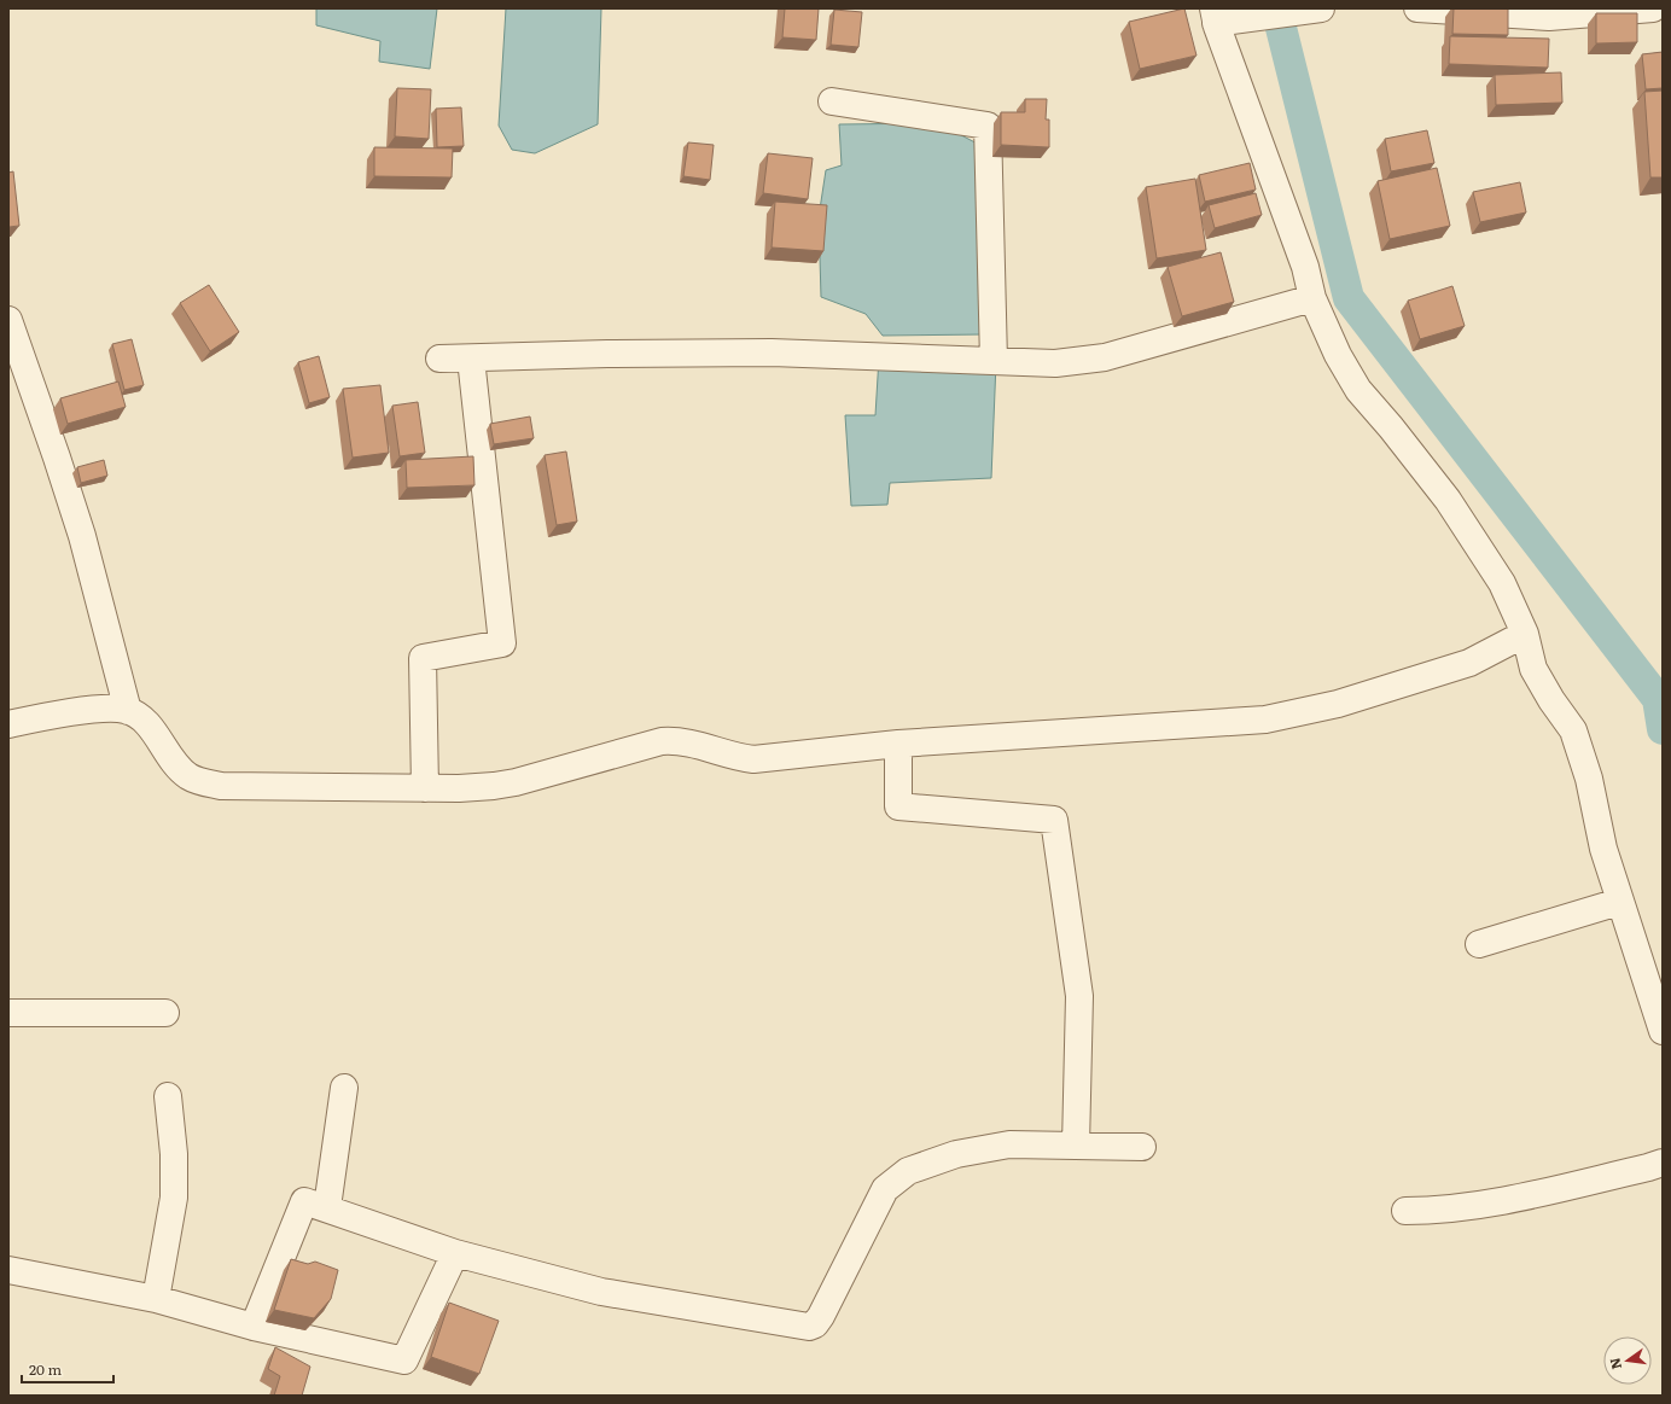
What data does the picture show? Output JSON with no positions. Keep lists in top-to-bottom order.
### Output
{
  "scale_bar": "20 m",
  "north": "left"
}
